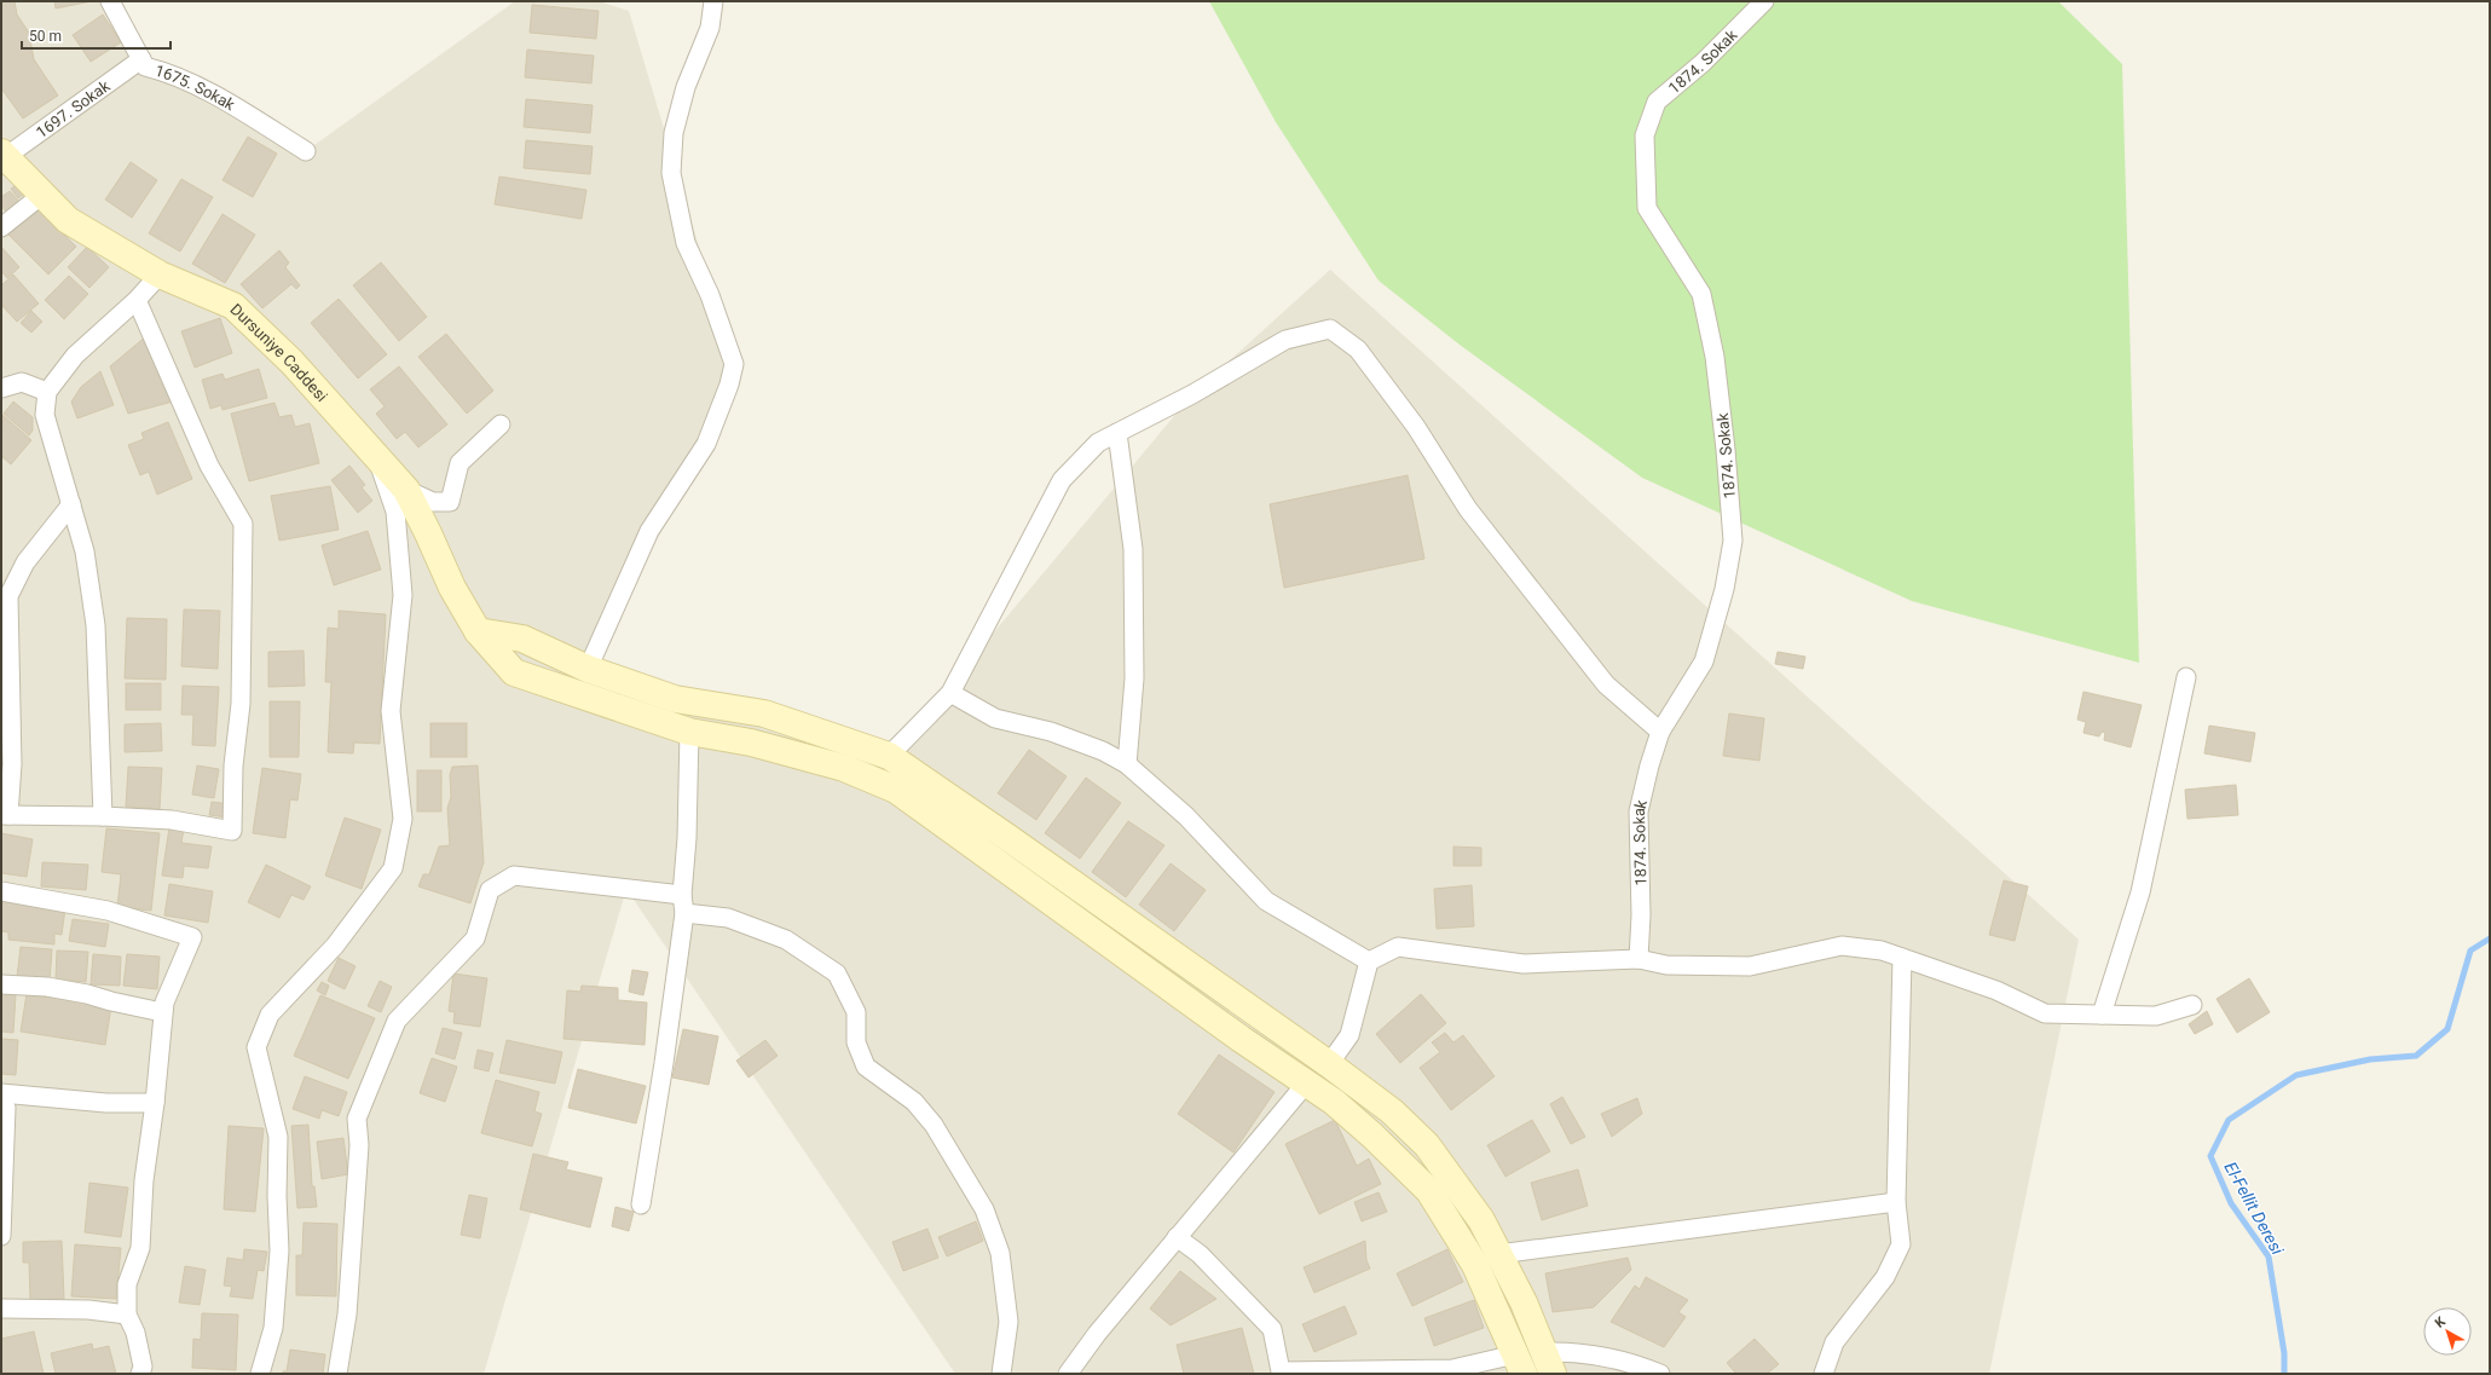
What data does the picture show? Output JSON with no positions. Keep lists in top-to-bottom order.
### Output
{
  "streets": {
    "street": [
      "1874. Sokak",
      "1675. Sokak",
      "1697. Sokak",
      "Dursuniye Caddesi"
    ]
  },
  "crossings": [
    ["1675. Sokak", "1697. Sokak"],
    ["1697. Sokak", "Dursuniye Caddesi"]
  ],
  "water": ["El-Fellit Deresi"],
  "scale_bar": "50 m",
  "north": "top left"
}
